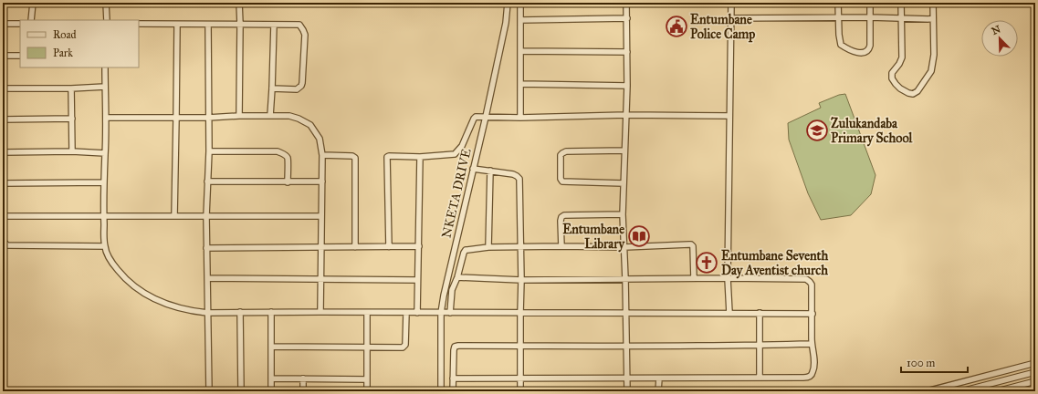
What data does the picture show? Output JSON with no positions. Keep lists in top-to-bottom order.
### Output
{
  "streets": {
    "street": ["NKETA DRIVE"]
  },
  "places": {
    "public building": ["Entumbane Police Camp"],
    "school or university": ["Zulukandaba Primary School"],
    "library": ["Entumbane Library"],
    "church": ["Entumbane Seventh Day Aventist church"]
  },
  "legend": ["Road", "Park"],
  "scale_bar": "100 m",
  "north": "top left"
}
